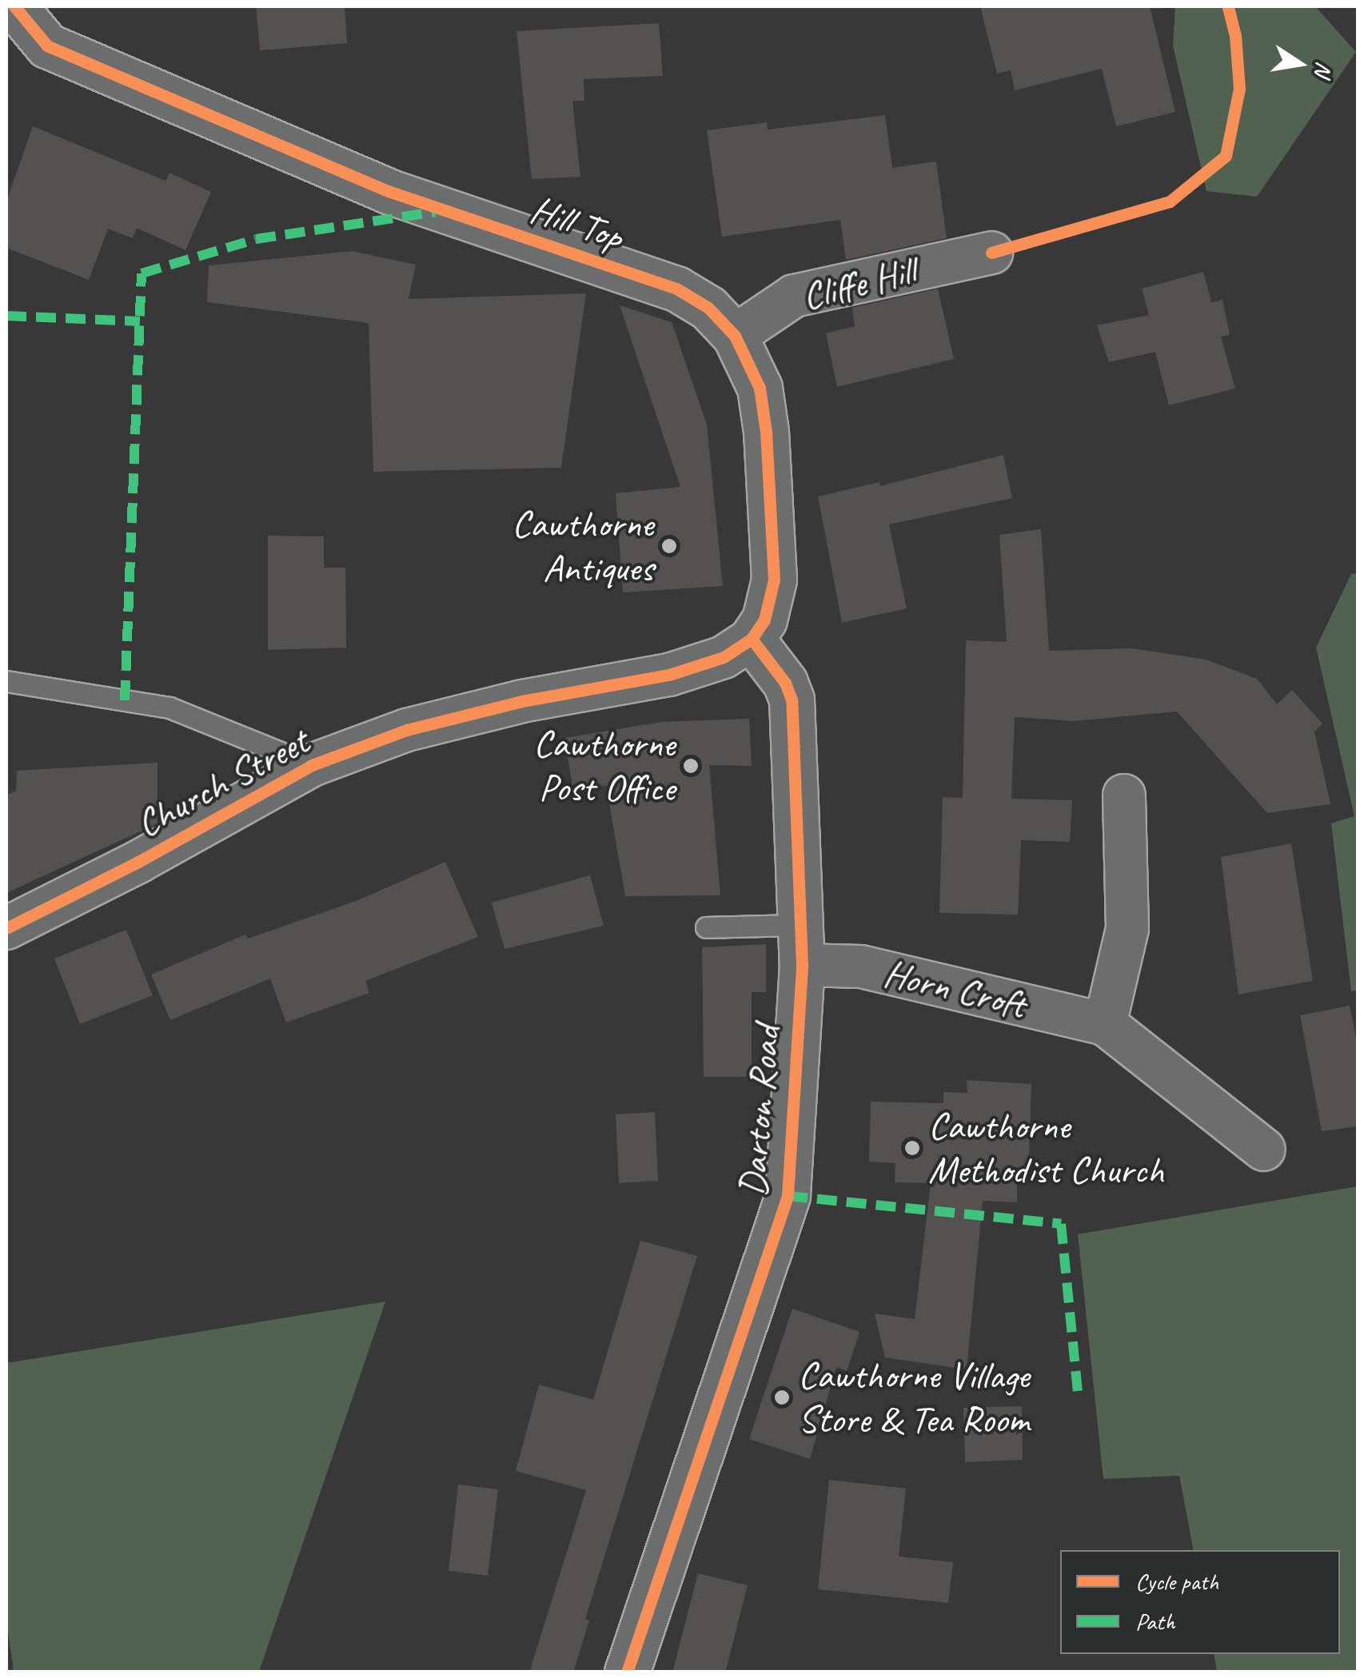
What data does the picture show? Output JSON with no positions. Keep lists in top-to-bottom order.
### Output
{
  "streets": {
    "street": [
      "Hill Top",
      "Cliffe Hill",
      "Church Street",
      "Horn Croft",
      "Darton Road"
    ]
  },
  "crossings": [
    ["Hill Top", "Cliffe Hill"],
    ["Hill Top", "Church Street"],
    ["Hill Top", "Darton Road"],
    ["Church Street", "Darton Road"],
    ["Horn Croft", "Darton Road"]
  ],
  "places": [
    "Cawthorne Antiques",
    "Cawthorne Post Office",
    "Cawthorne Methodist Church",
    "Cawthorne Village Store & Tea Room"
  ],
  "legend": ["Cycle path", "Path"],
  "north": "right"
}
